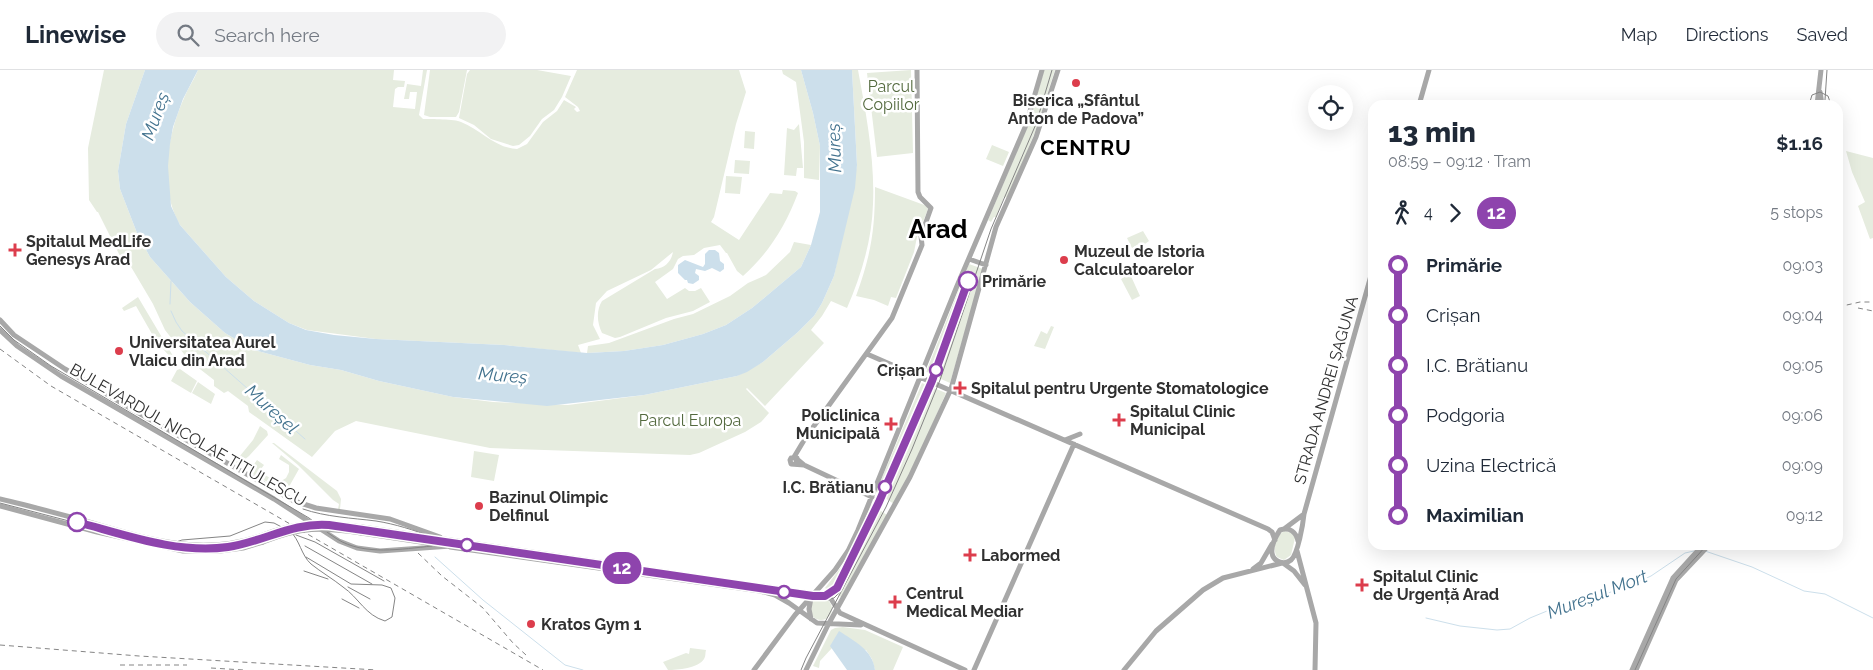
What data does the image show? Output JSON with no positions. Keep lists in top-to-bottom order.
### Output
{
  "streets": {
    "main road": ["STRADA ANDREI ȘAGUNA", "BULEVARDUL NICOLAE TITULESCU"]
  },
  "districts": ["CENTRU", "Arad"],
  "water": ["Mureș", "Mureșel", "Mureșul Mort"],
  "parks": ["Parcul Copiilor", "Parcul Europa"],
  "places": {
    "other": [
      "Biserica „Sfântul Anton de Padova”",
      "Muzeul de Istoria Calculatoarelor",
      "Primărie",
      "Universitatea Aurel Vlaicu din Arad",
      "Crișan",
      "I.C. Brătianu",
      "Bazinul Olimpic Delfinul",
      "Kratos Gym 1"
    ],
    "health": [
      "Spitalul MedLife Genesys Arad",
      "Spitalul pentru Urgente Stomatologice",
      "Spitalul Clinic Municipal",
      "Policlinica Municipală",
      "Labormed",
      "Spitalul Clinic de Urgență Arad",
      "Centrul Medical Mediar"
    ]
  },
  "lines": ["tram line 12"],
  "page": {
    "header": "Linewise",
    "search": "Search here",
    "nav": ["Map", "Directions", "Saved"],
    "on_map": "12",
    "heading": ["13 min", "08:59 – 09:12 · Tram", "$1.16"],
    "legs": ["4", "12", "5 stops"],
    "list": [
      {
        "name": "Primărie",
        "value": "09:03"
      },
      {
        "name": "Crișan",
        "value": "09:04"
      },
      {
        "name": "I.C. Brătianu",
        "value": "09:05"
      },
      {
        "name": "Podgoria",
        "value": "09:06"
      },
      {
        "name": "Uzina Electrică",
        "value": "09:09"
      },
      {
        "name": "Maximilian",
        "value": "09:12"
      }
    ]
  }
}
